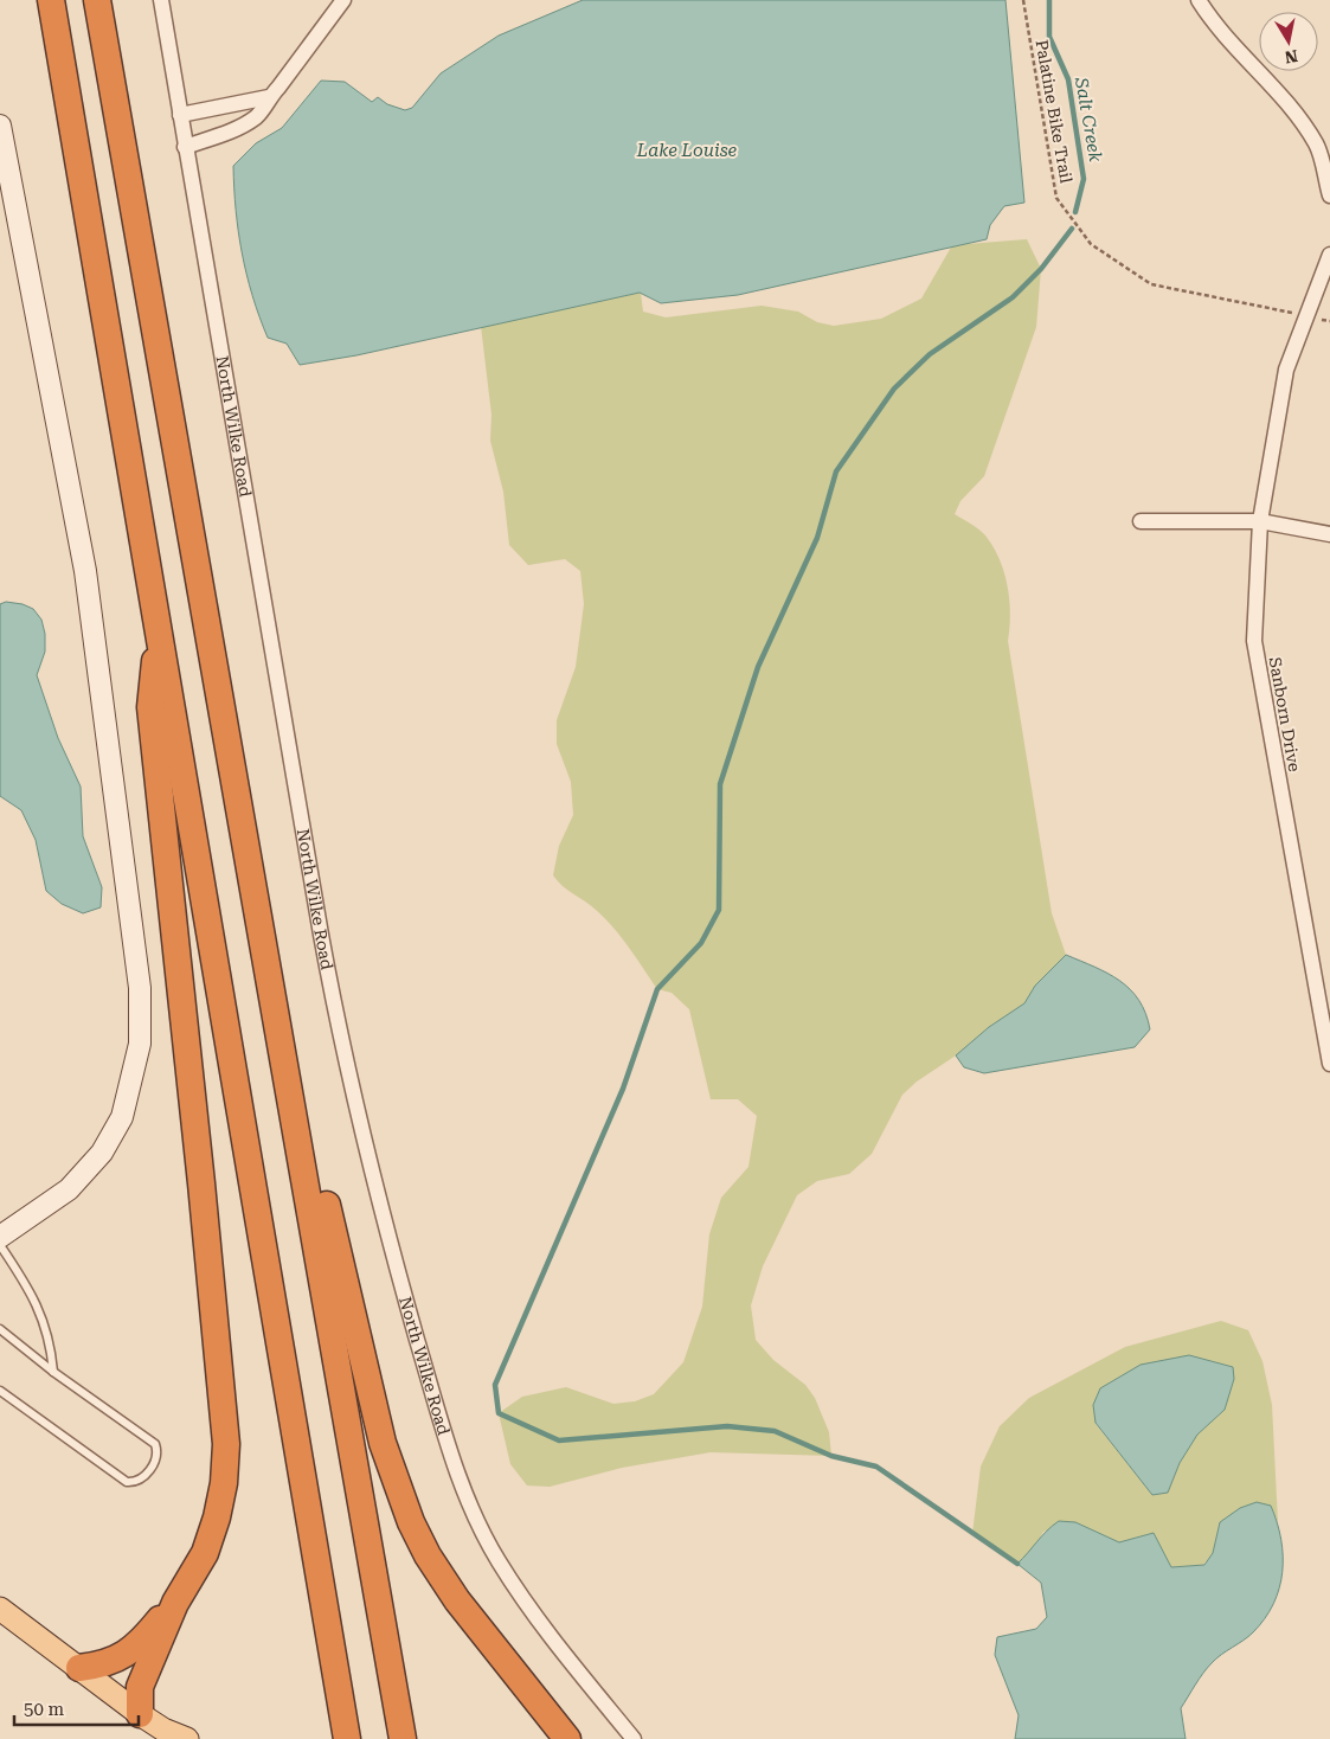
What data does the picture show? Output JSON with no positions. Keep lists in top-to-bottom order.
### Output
{
  "streets": {
    "street": ["North Wilke Road", "Sanborn Drive"],
    "path": ["Palatine Bike Trail"]
  },
  "crossings": [
    ["Palatine Bike Trail", "Sanborn Drive"]
  ],
  "water": ["Salt Creek", "Lake Louise"],
  "scale_bar": "50 m",
  "north": "bottom"
}
